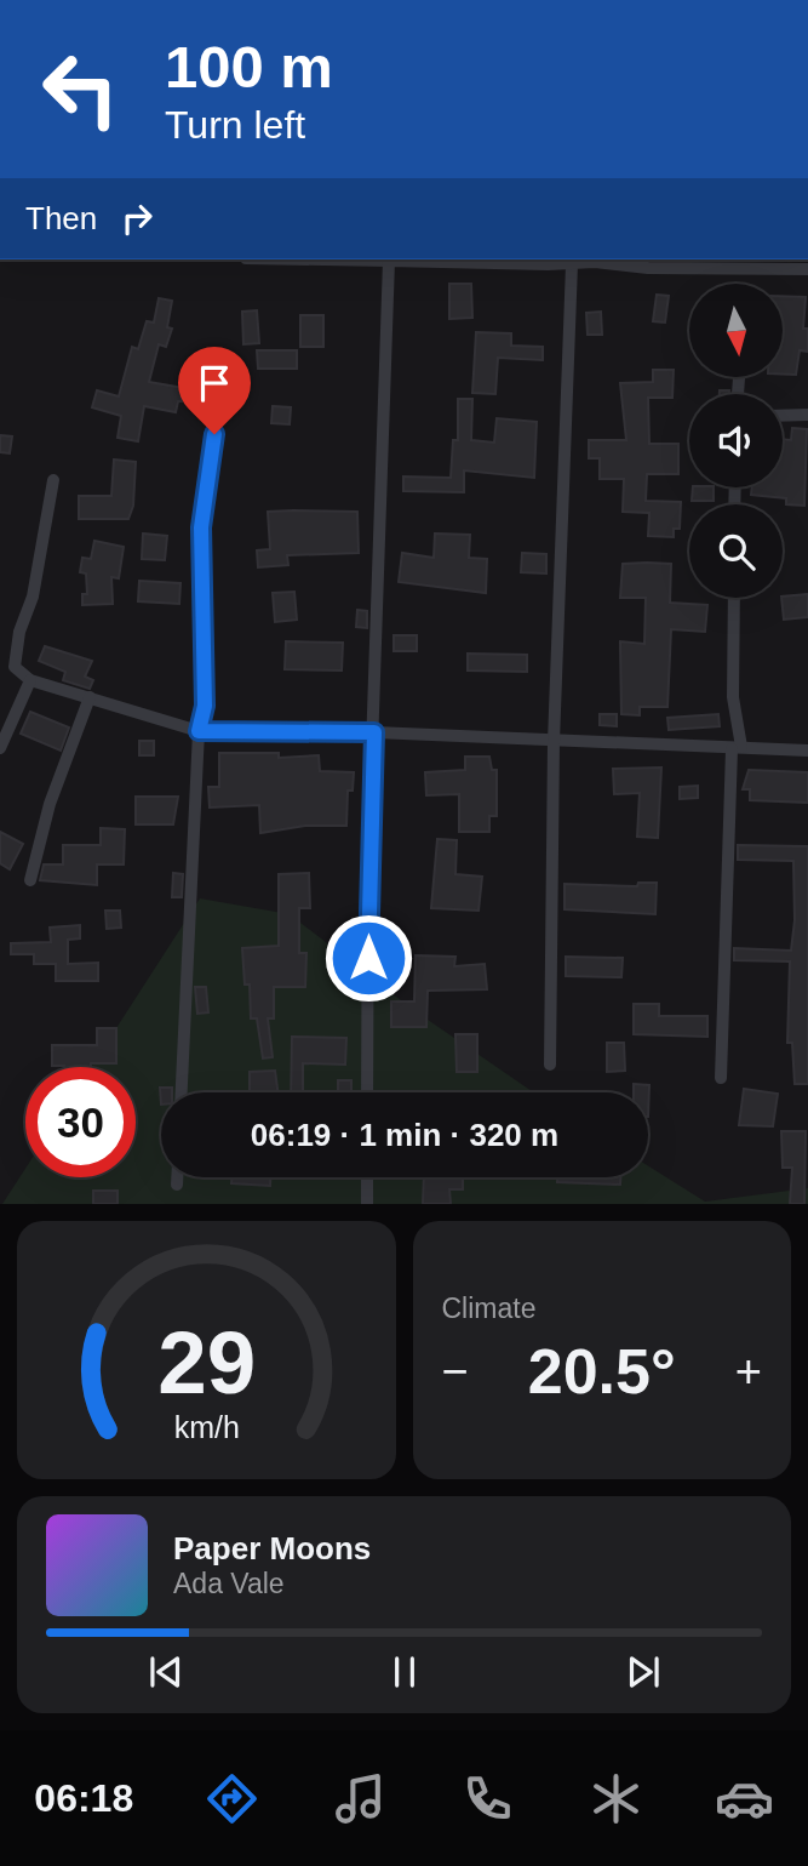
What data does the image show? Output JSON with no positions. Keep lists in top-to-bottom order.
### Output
{
  "north": "bottom",
  "page": {
    "turn": ["100 m", "Turn left"],
    "then": "Then",
    "limit": "30",
    "trip": "06:19 · 1 min · 320 m",
    "tile": "Climate",
    "heat": ["−", "20.5°", "+"],
    "song": ["Paper Moons", "Ada Vale"],
    "tabs": "06:18",
    "gauge": ["29", "km/h"]
  }
}
